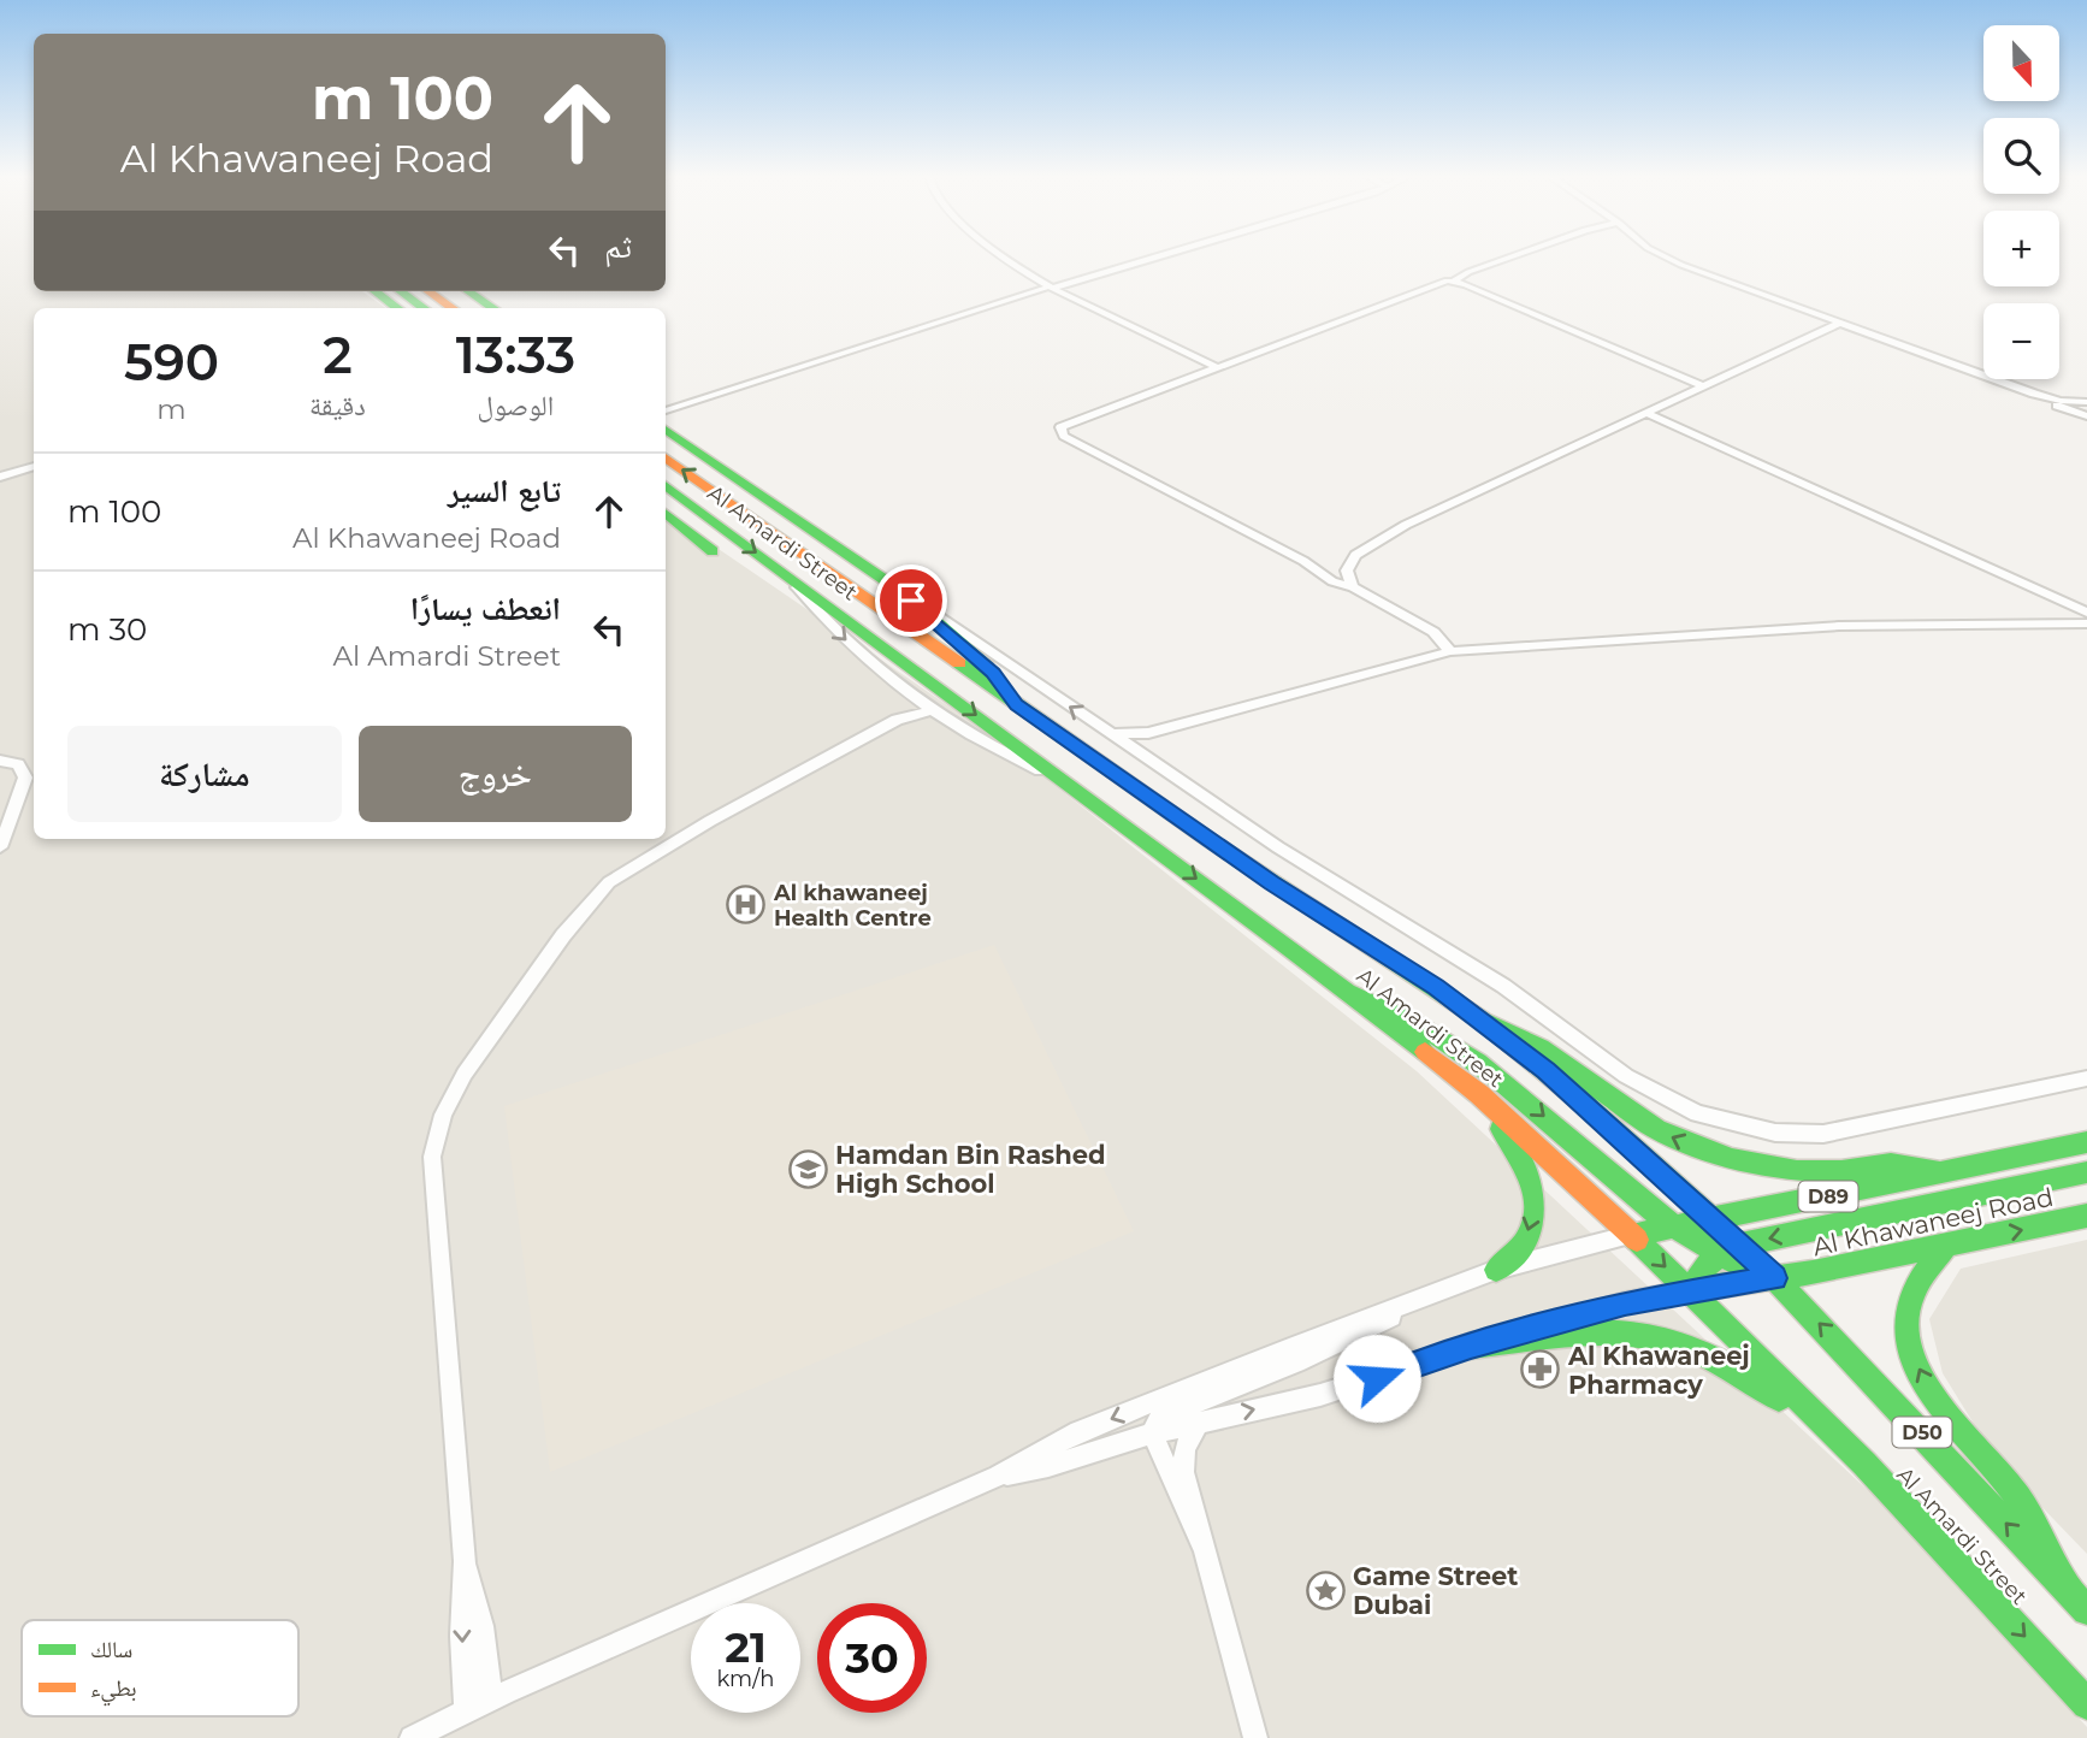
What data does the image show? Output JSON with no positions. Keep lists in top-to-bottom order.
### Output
{
  "streets": {
    "main road": [
      "Al Amardi Street",
      "D89",
      "Al Khawaneej Road",
      "D50"
    ]
  },
  "crossings": [
    ["Al Amardi Street", "Al Khawaneej Road"]
  ],
  "places": {
    "hospital": ["Al khawaneej Health Centre"],
    "school or university": ["Hamdan Bin Rashed High School"],
    "pharmacy": ["Al Khawaneej Pharmacy"],
    "place": ["Game Street Dubai"]
  },
  "legend": ["سالك", "بطيء"],
  "north": "bottom",
  "page": {
    "map_buttons": ["+", "−"],
    "turn": ["100 m", "Al Khawaneej Road"],
    "then": "ثم",
    "eta": [
      "13:33",
      "الوصول",
      "2",
      "دقيقة",
      "590",
      "m"
    ],
    "list": [
      {
        "name": "تابع السير",
        "note": "Al Khawaneej Road",
        "value": "100 m"
      },
      {
        "name": "انعطف يسارًا",
        "note": "Al Amardi Street",
        "value": "30 m"
      }
    ],
    "buttons": ["خروج", "مشاركة"],
    "speed": "21 km/h",
    "limit": "30"
  }
}
